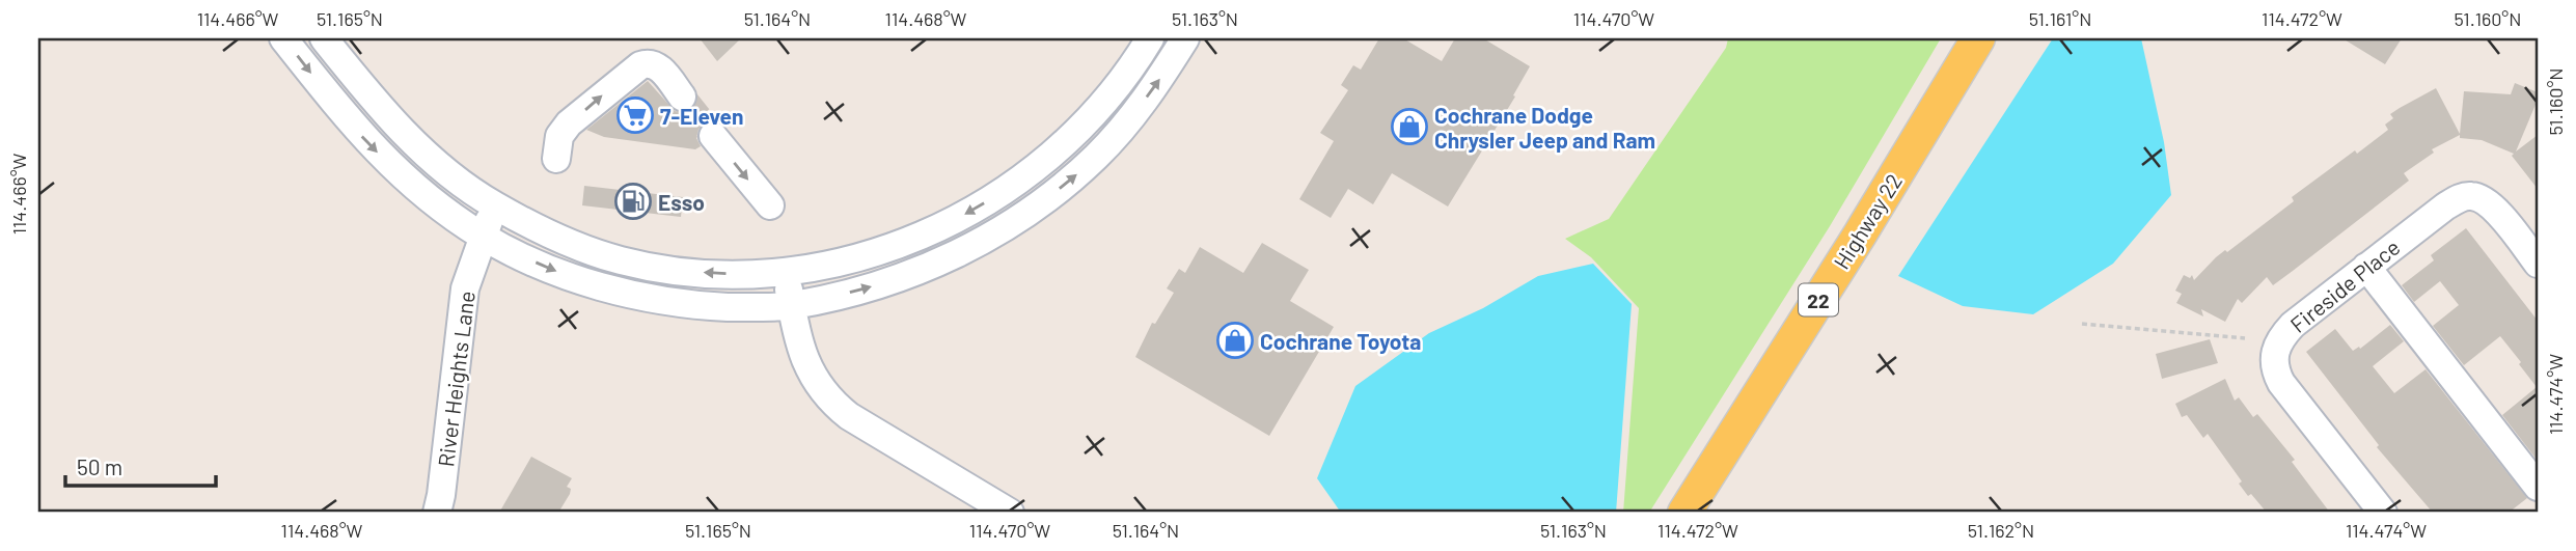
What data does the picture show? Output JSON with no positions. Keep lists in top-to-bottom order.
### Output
{
  "streets": {
    "main road": ["Highway 22", "22"],
    "street": ["Fireside Place", "River Heights Lane"]
  },
  "places": {
    "supermarket": ["7-Eleven"],
    "shop": ["Cochrane Dodge Chrysler Jeep and Ram", "Cochrane Toyota"],
    "fuel station": ["Esso"]
  },
  "scale_bar": "50 m",
  "coordinates": [
    "114.466°W",
    "51.165°N",
    "51.164°N",
    "114.468°W",
    "51.163°N",
    "114.470°W",
    "51.161°N",
    "114.472°W",
    "51.160°N",
    "114.474°W",
    "51.162°N"
  ]
}
